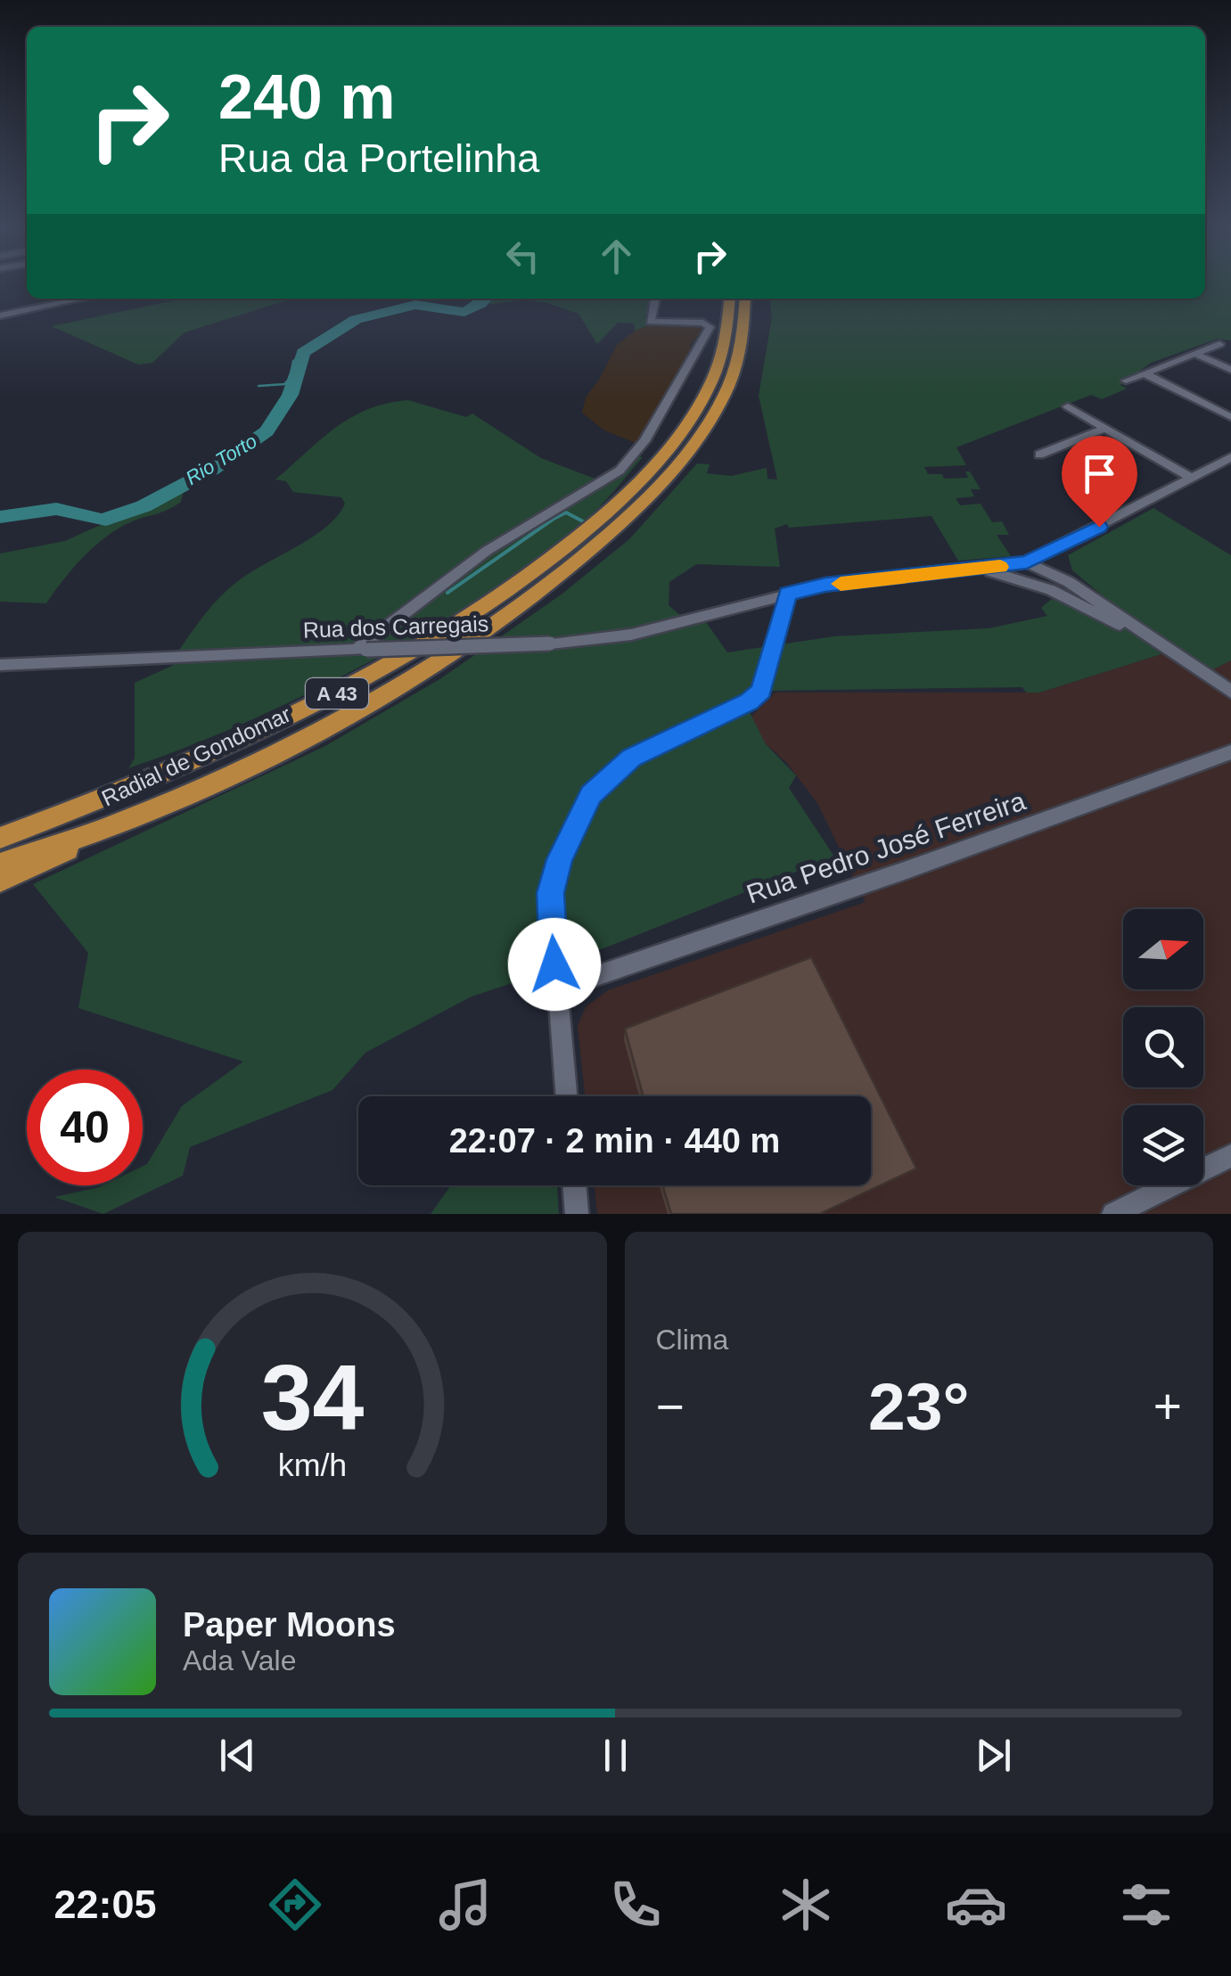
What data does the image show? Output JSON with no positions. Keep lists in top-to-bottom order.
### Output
{
  "streets": {
    "highway": ["A 43", "Radial de Gondomar"],
    "street": ["Rua dos Carregais", "Rua Pedro José Ferreira"]
  },
  "crossings": [
    ["A 43", "Radial de Gondomar"]
  ],
  "water": ["Rio Torto"],
  "north": "right",
  "page": {
    "turn": ["240 m", "Rua da Portelinha"],
    "limit": "40",
    "trip": "22:07 · 2 min · 440 m",
    "tile": "Clima",
    "heat": ["−", "23°", "+"],
    "song": ["Paper Moons", "Ada Vale"],
    "tabs": "22:05",
    "gauge": ["34", "km/h"]
  }
}
